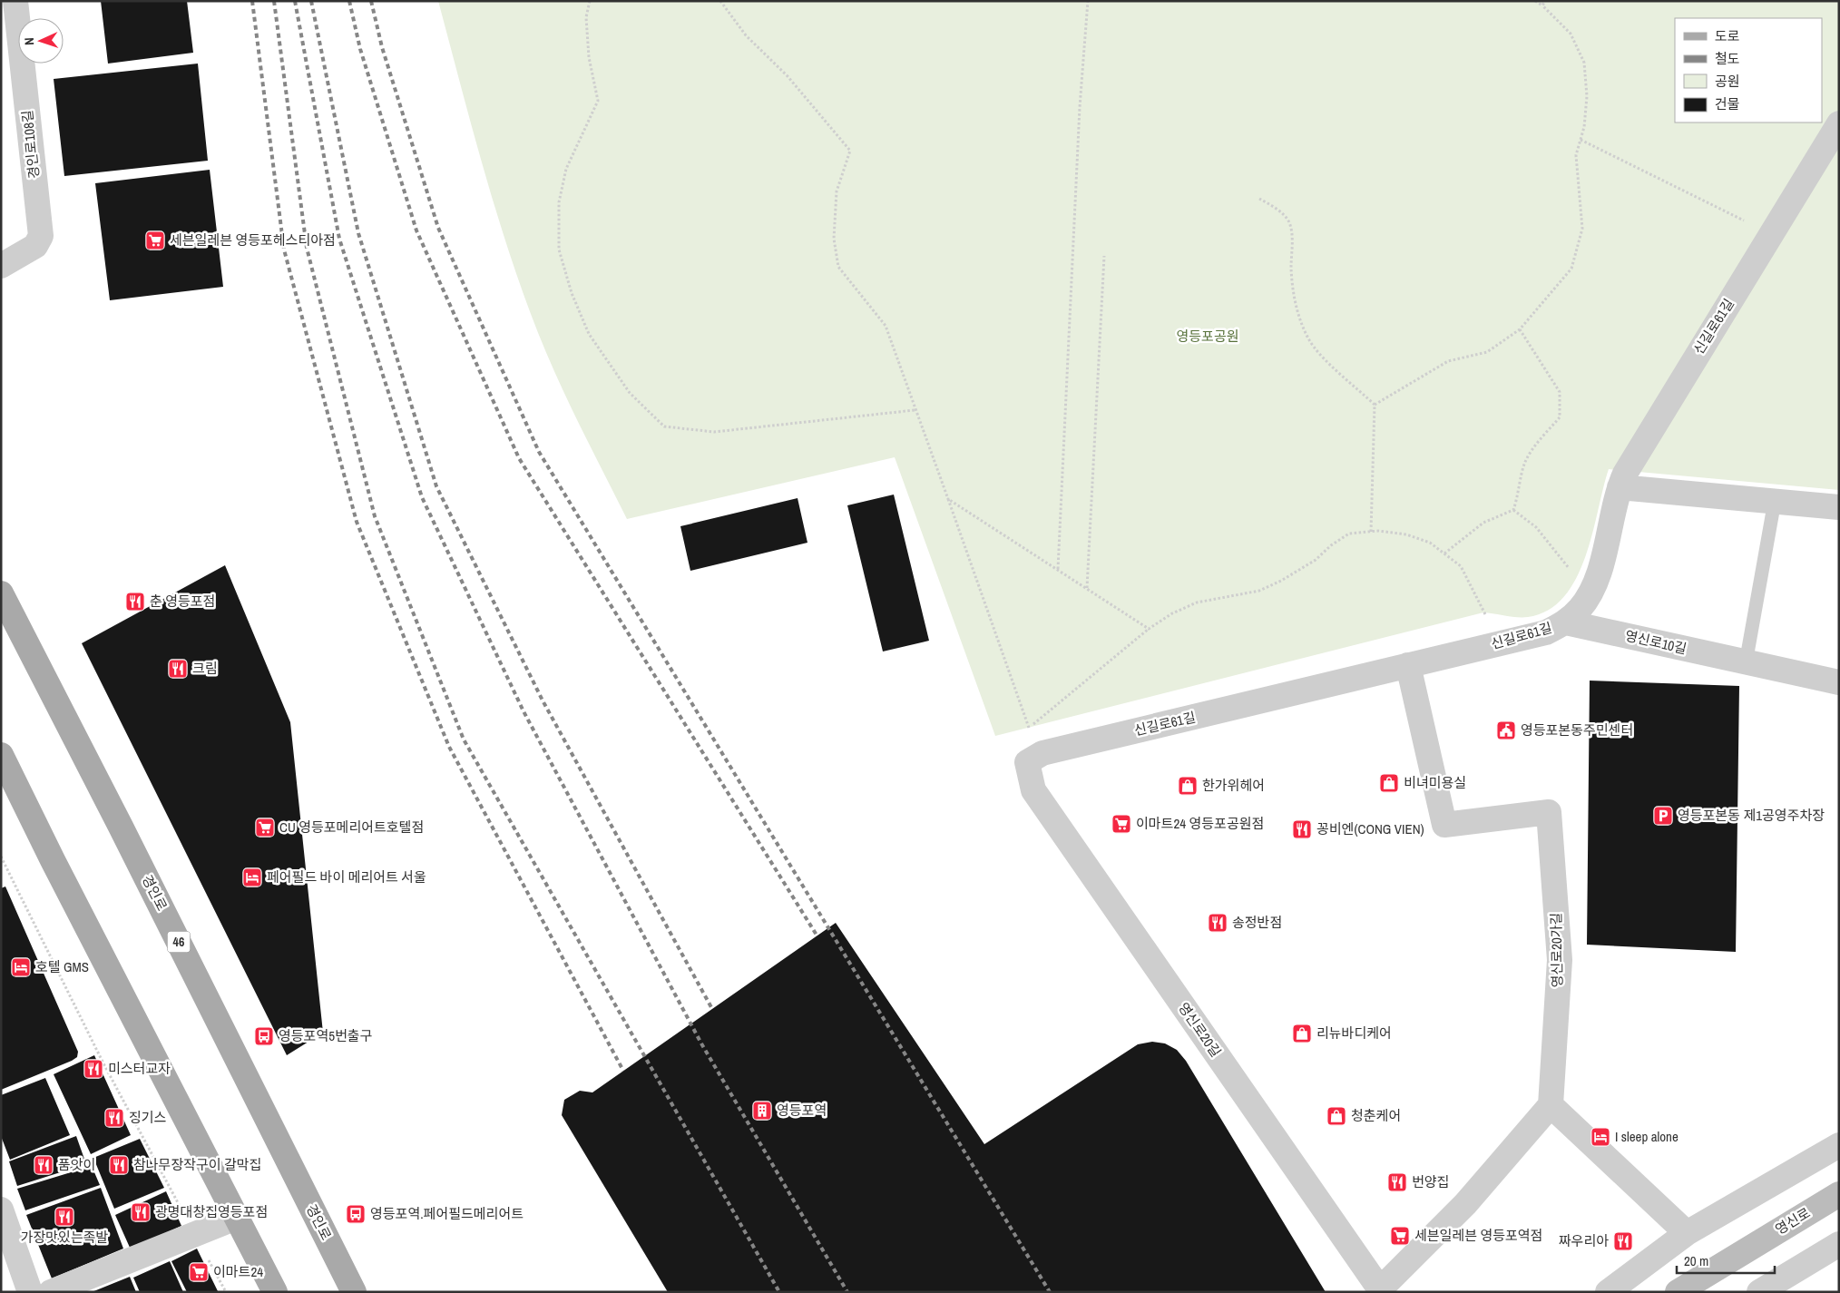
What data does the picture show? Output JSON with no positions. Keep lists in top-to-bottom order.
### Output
{
  "streets": {
    "main road": ["경인로", "46", "영신로"],
    "street": [
      "경인로108길",
      "신길로61길",
      "영신로10길",
      "영신로20가길",
      "영신로20길"
    ]
  },
  "crossings": [
    ["신길로61길", "영신로10길"],
    ["신길로61길", "영신로20가길"],
    ["신길로61길", "영신로20길"]
  ],
  "parks": ["영등포공원"],
  "places": {
    "supermarket": [
      "세븐일레븐 영등포헤스티아점",
      "이마트24 영등포공원점",
      "CU 영등포메리어트호텔점",
      "세븐일레븐 영등포역점",
      "이마트24"
    ],
    "restaurant": [
      "춘 영등포점",
      "크림",
      "꽁비엔(CONG VIEN)",
      "송정반점",
      "미스터교자",
      "징기스",
      "품앗이",
      "참나무장작구이 갈막집",
      "번양집",
      "광명대창집영등포점",
      "가장맛있는족발",
      "짜우리아"
    ],
    "public building": ["영등포본동주민센터"],
    "shop": [
      "비녀미용실",
      "한가위헤어",
      "리뉴바디케어",
      "청춘케어"
    ],
    "parking": ["영등포본동 제1공영주차장"],
    "hotel": ["페어필드 바이 메리어트 서울", "호텔 GMS", "I sleep alone"],
    "bus stop": ["영등포역5번출구", "영등포역.페어필드메리어트"],
    "building": ["영등포역"]
  },
  "legend": [
    "도로",
    "철도",
    "공원",
    "건물"
  ],
  "scale_bar": "20 m",
  "north": "left"
}
